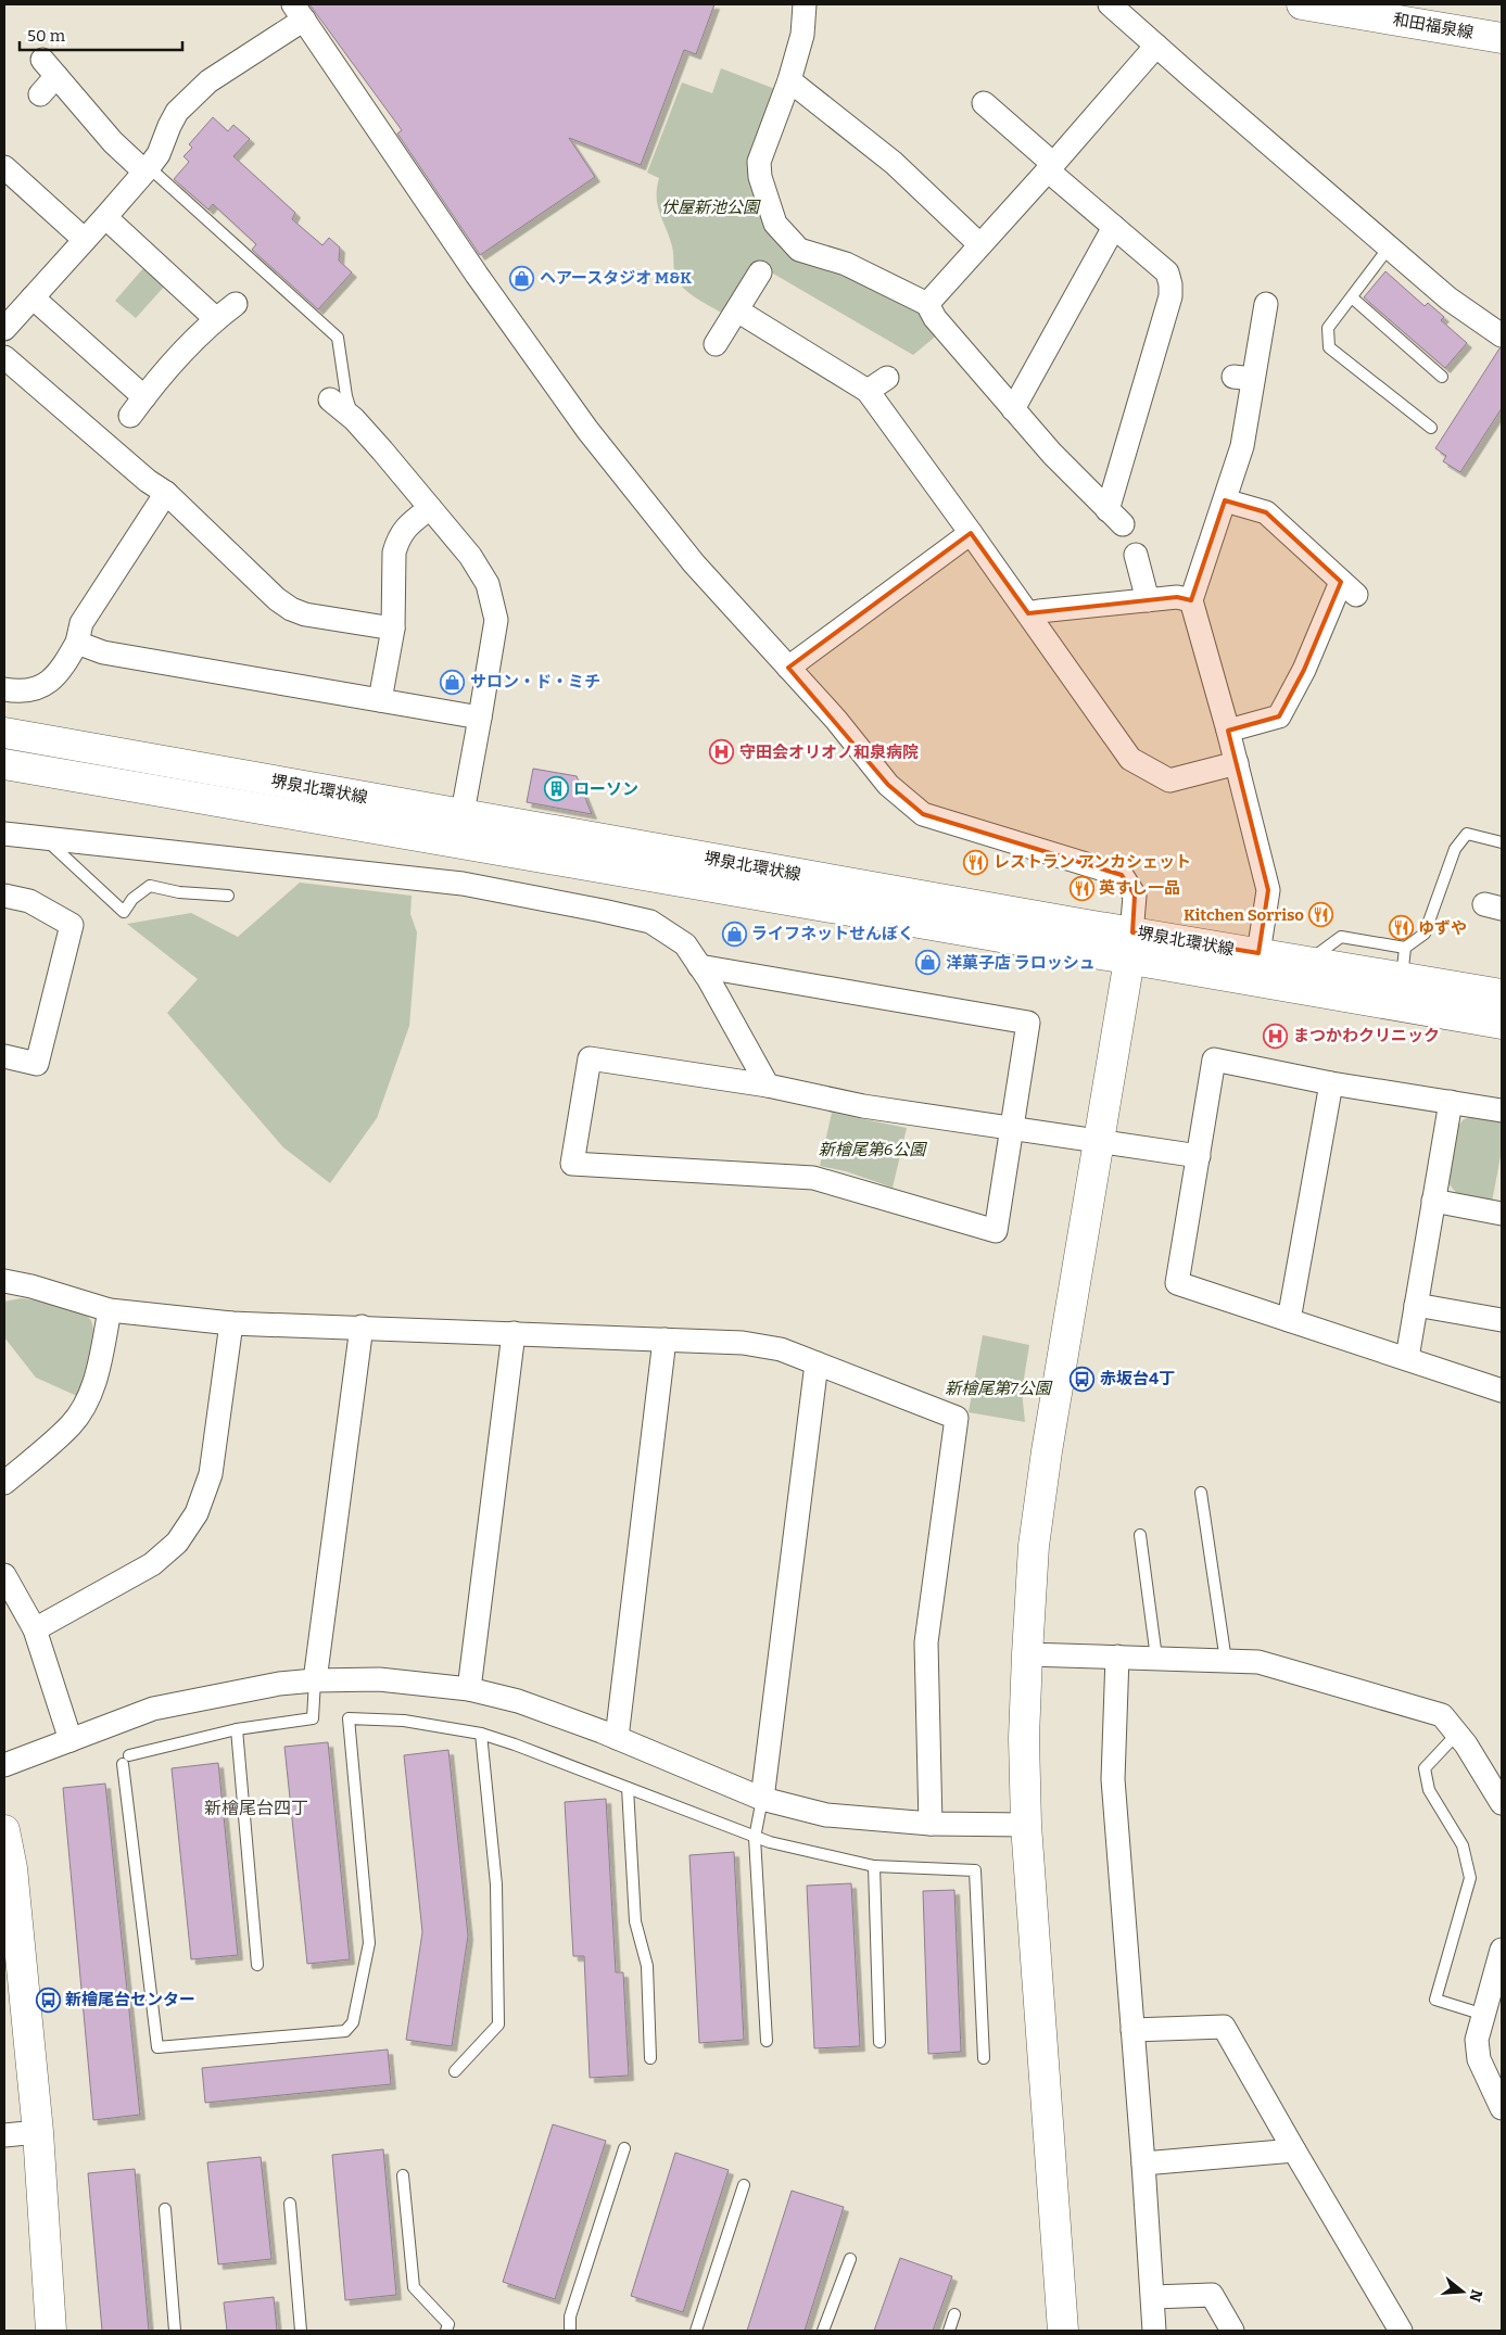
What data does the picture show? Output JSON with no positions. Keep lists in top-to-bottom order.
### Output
{
  "streets": {
    "main road": ["和田福泉線", "堺泉北環状線"]
  },
  "districts": ["新檜尾台四丁"],
  "parks": ["伏屋新池公園", "新檜尾第6公園", "新檜尾第7公園"],
  "places": {
    "shop": [
      "ヘアースタジオ M&K",
      "サロン・ド・ミチ",
      "ライフネットせんぼく",
      "洋菓子店 ラロッシュ"
    ],
    "hospital": ["守田会オリオノ和泉病院", "まつかわクリニック"],
    "building": ["ローソン"],
    "restaurant": [
      "レストラン アンカシェット",
      "英すし一品",
      "Kitchen Sorriso",
      "ゆずや"
    ],
    "bus stop": ["赤坂台4丁", "新檜尾台センター"]
  },
  "scale_bar": "50 m",
  "north": "right"
}
